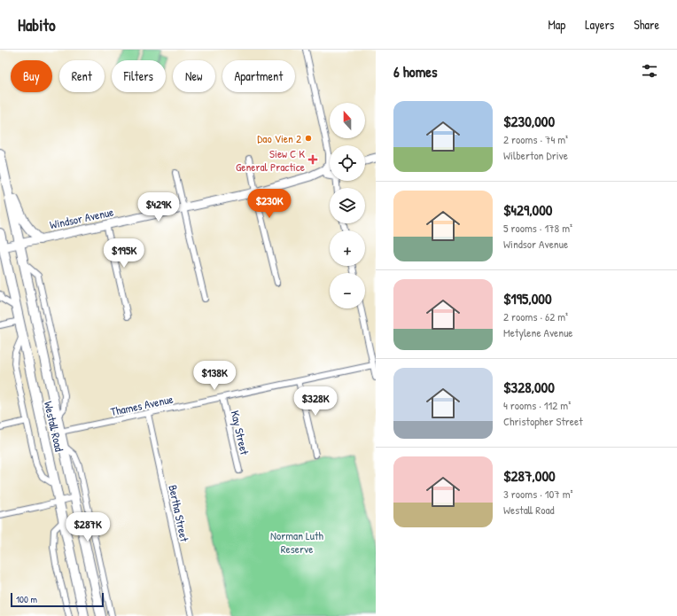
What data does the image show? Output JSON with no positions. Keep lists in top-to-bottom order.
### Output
{
  "streets": {
    "main road": ["Westall Road"],
    "street": [
      "Windsor Avenue",
      "Thames Avenue",
      "Kay Street",
      "Bertha Street"
    ]
  },
  "crossings": [
    ["Windsor Avenue", "Westall Road"],
    ["Thames Avenue", "Westall Road"],
    ["Thames Avenue", "Kay Street"],
    ["Thames Avenue", "Bertha Street"]
  ],
  "parks": ["Norman Luth Reserve"],
  "places": {
    "other": ["Dao Vien 2"],
    "health": ["Siew C K General Practice"]
  },
  "scale_bar": "100 m",
  "north": "top",
  "page": {
    "header": "Habito",
    "nav": ["Map", "Layers", "Share"],
    "heading": "6 homes",
    "chip": [
      "Buy",
      "Rent",
      "Filters",
      "New",
      "Apartment"
    ],
    "list": [
      {
        "name": "$230,000",
        "note": "2 rooms · 74 m² · Wilberton Drive"
      },
      {
        "name": "$429,000",
        "note": "5 rooms · 178 m² · Windsor Avenue"
      },
      {
        "name": "$195,000",
        "note": "2 rooms · 62 m² · Metylene Avenue"
      },
      {
        "name": "$328,000",
        "note": "4 rooms · 112 m² · Christopher Street"
      },
      {
        "name": "$287,000",
        "note": "3 rooms · 107 m² · Westall Road"
      }
    ],
    "map_buttons": ["+", "−"],
    "price": [
      "$230K",
      "$429K",
      "$195K",
      "$138K",
      "$328K",
      "$287K"
    ],
    "scale": "100 m"
  }
}
